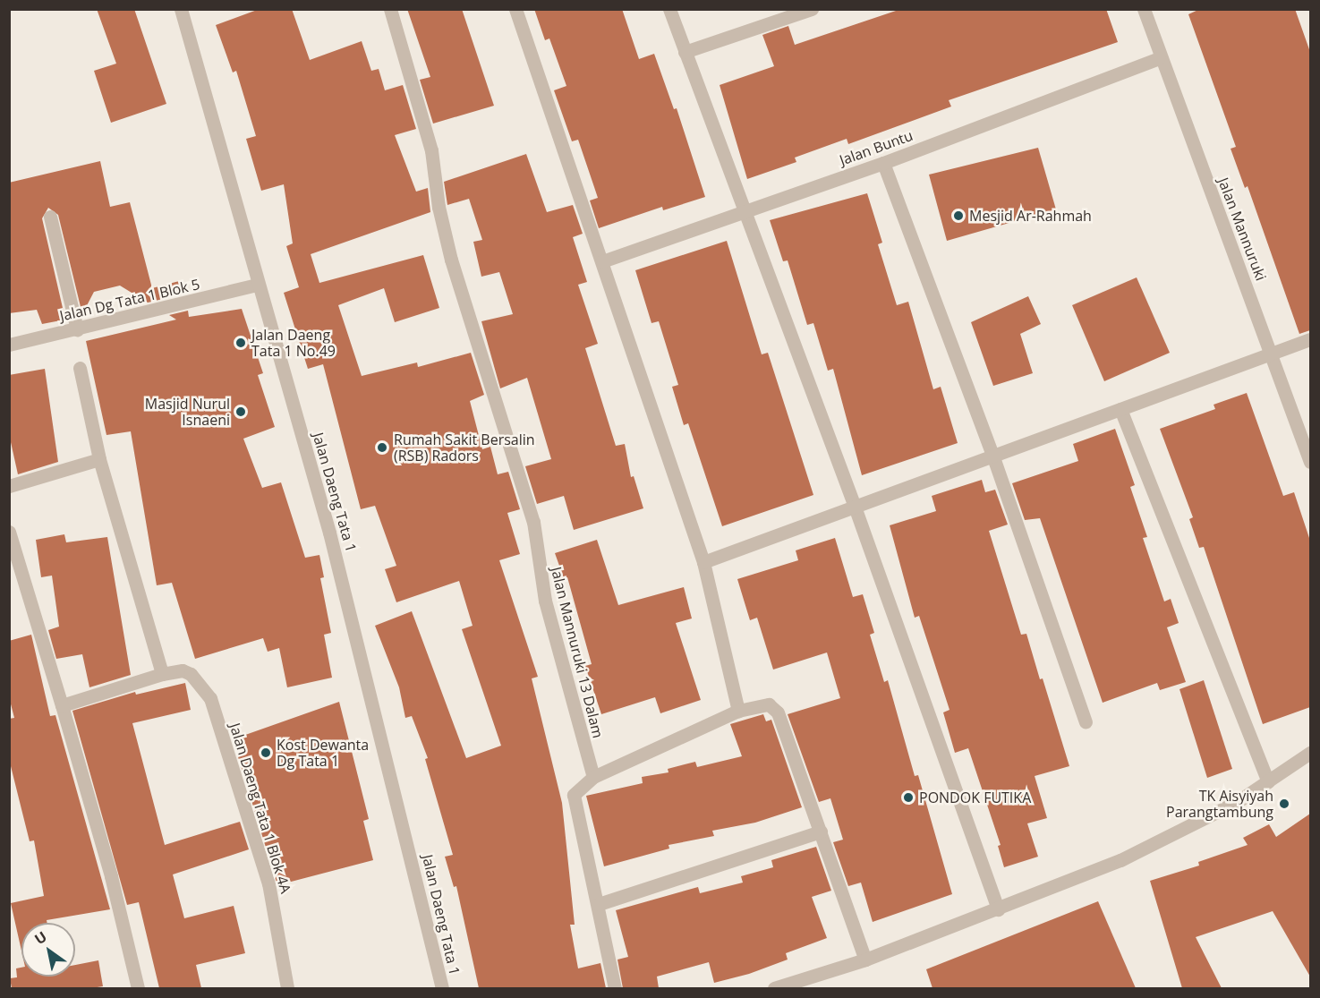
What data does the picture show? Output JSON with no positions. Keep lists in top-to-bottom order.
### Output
{
  "streets": {
    "street": [
      "Jalan Buntu",
      "Jalan Mannuruki",
      "Jalan Dg Tata 1 Blok 5",
      "Jalan Daeng Tata 1",
      "Jalan Mannuruki 13 Dalam",
      "Jalan Daeng Tata 1 Blok 4A"
    ]
  },
  "crossings": [
    ["Jalan Buntu", "Jalan Mannuruki"],
    ["Jalan Dg Tata 1 Blok 5", "Jalan Daeng Tata 1"]
  ],
  "places": [
    "Mesjid Ar-Rahmah",
    "Jalan Daeng Tata 1 No.49",
    "Masjid Nurul Isnaeni",
    "Rumah Sakit Bersalin (RSB) Radors",
    "Kost Dewanta Dg Tata 1",
    "PONDOK FUTIKA",
    "TK Aisyiyah Parangtambung"
  ],
  "north": "top left"
}
